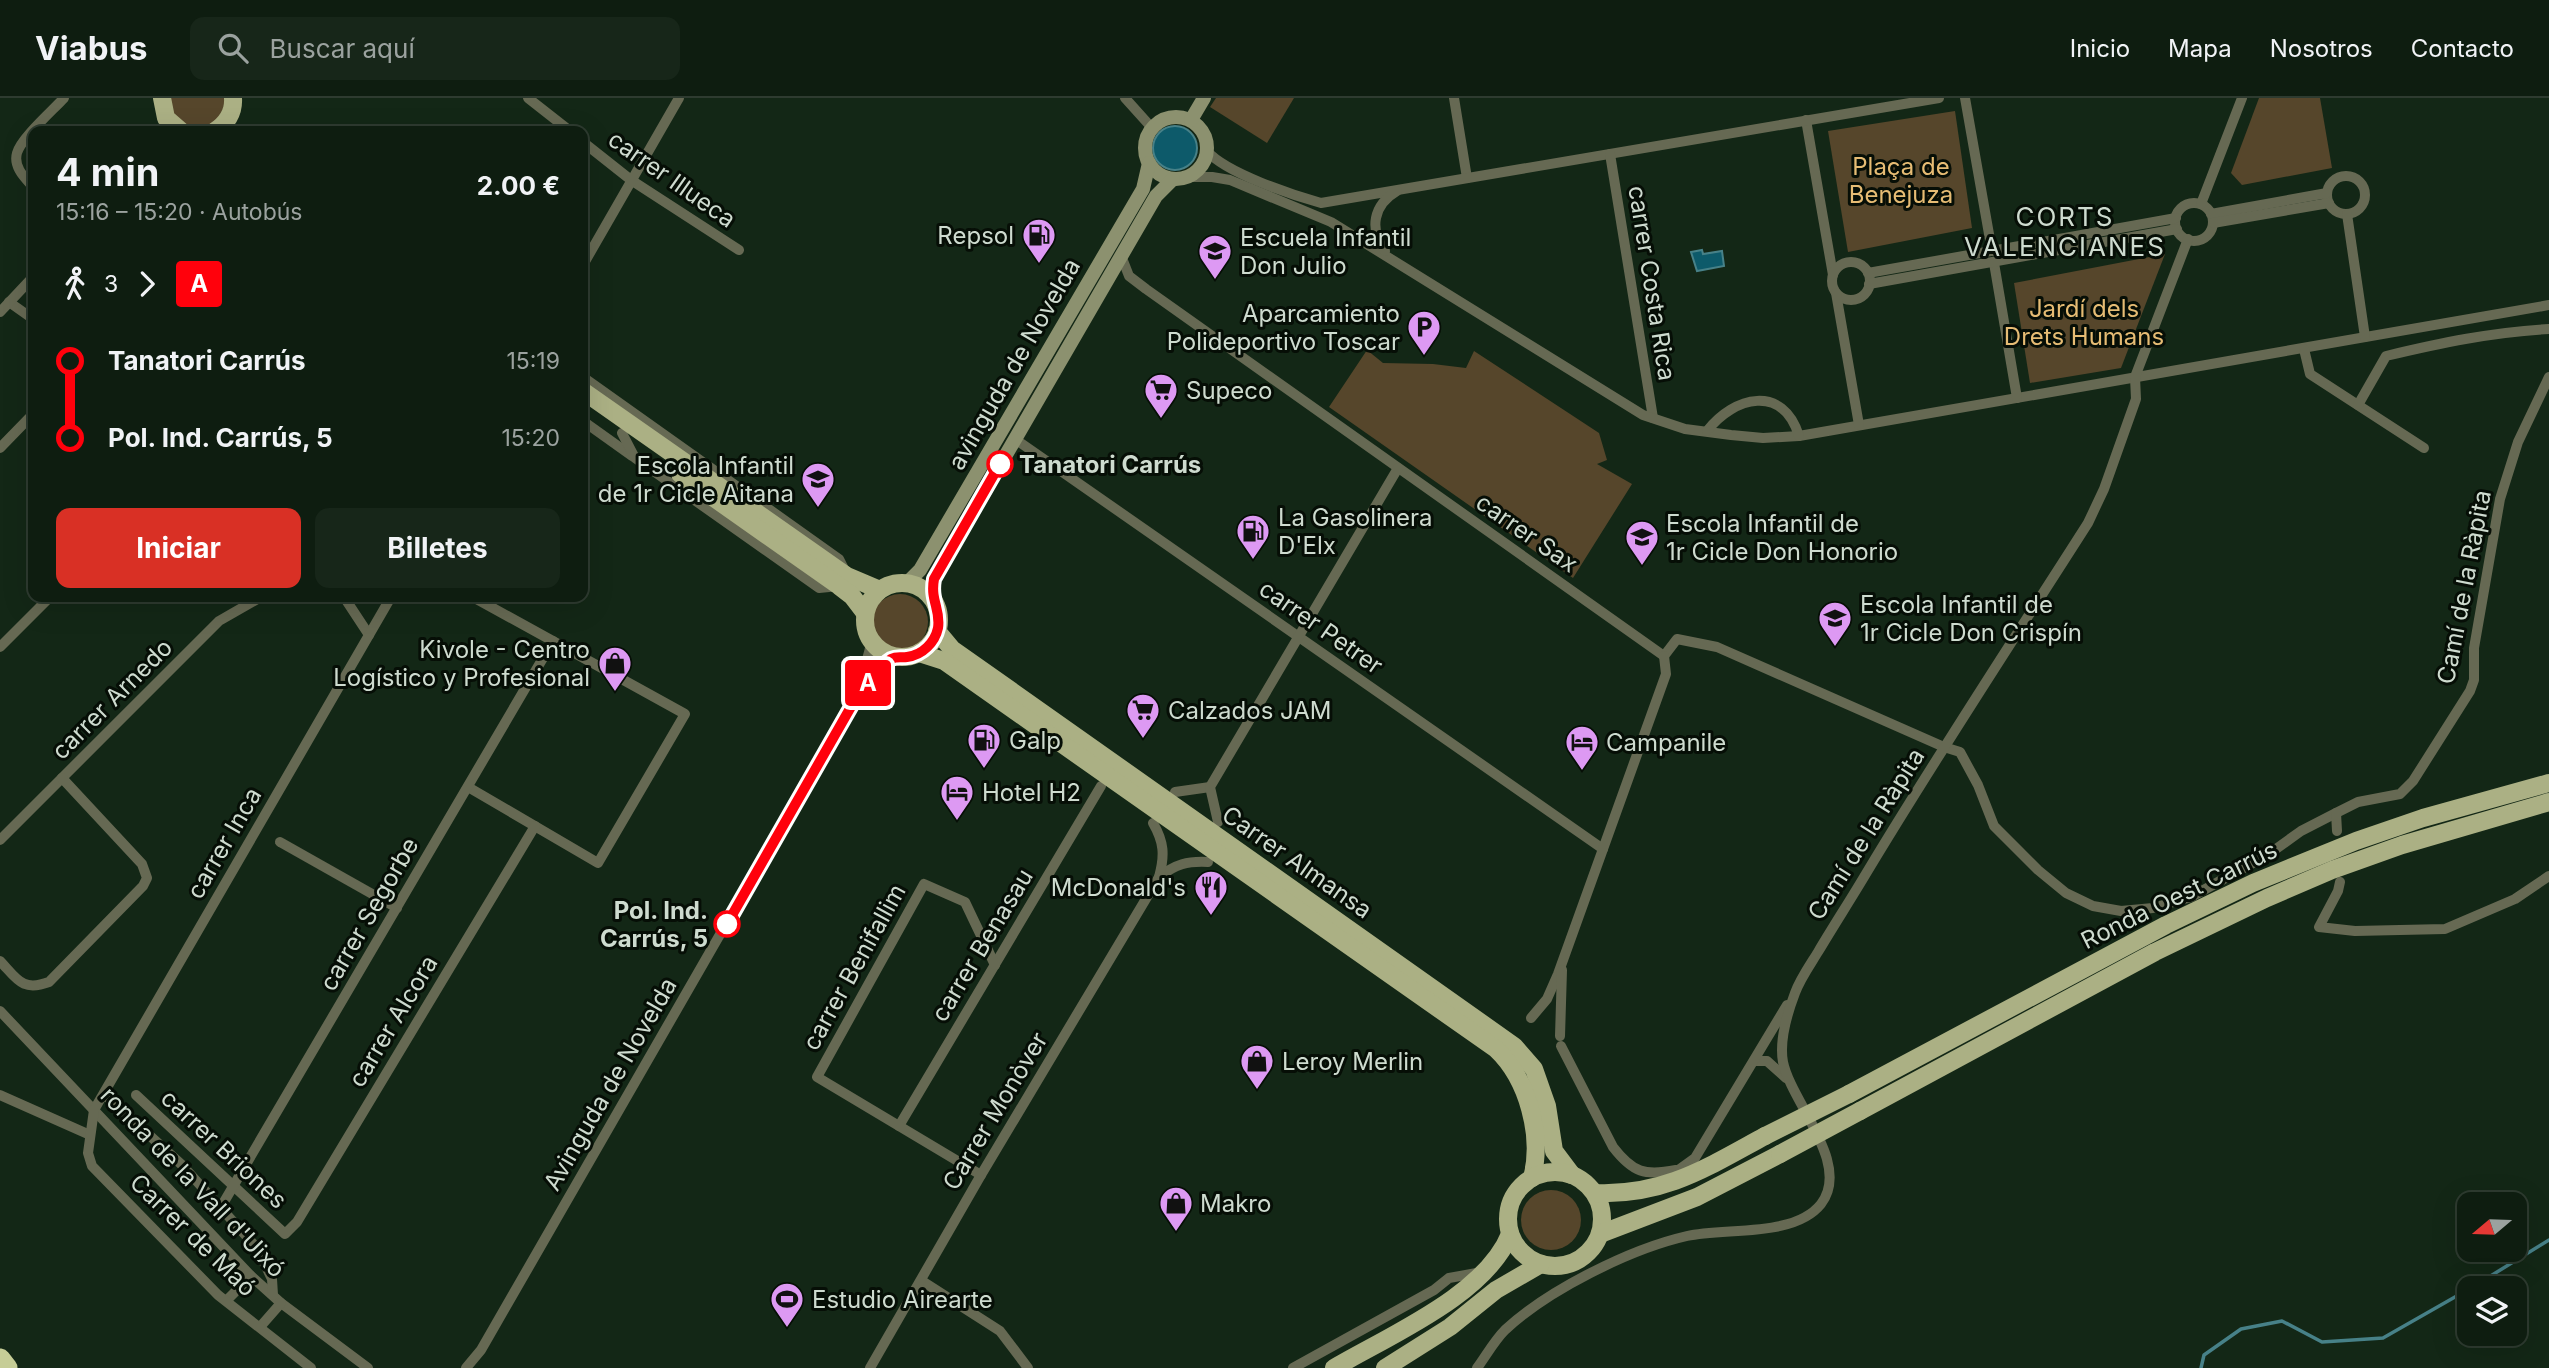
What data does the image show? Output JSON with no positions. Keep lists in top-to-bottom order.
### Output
{
  "streets": {
    "main road": ["avinguda de Novelda", "Carrer Almansa", "Ronda Oest Carrús"],
    "street": [
      "carrer Illueca",
      "carrer Costa Rica",
      "carrer Sax",
      "Camí de la Ràpita",
      "carrer Petrer",
      "carrer Arnedo",
      "carrer Inca",
      "carrer Segorbe",
      "carrer Benasau",
      "carrer Benifallim",
      "carrer Alcora",
      "Avinguda de Novelda",
      "Carrer Monòver",
      "carrer Briones",
      "ronda de la Vall d'Uixó",
      "Carrer de Maó"
    ]
  },
  "crossings": [
    ["avinguda de Novelda", "carrer Sax"],
    ["avinguda de Novelda", "carrer Petrer"],
    ["avinguda de Novelda", "Carrer Almansa"],
    ["avinguda de Novelda", "Avinguda de Novelda"],
    ["carrer Inca", "ronda de la Vall d'Uixó"],
    ["carrer Inca", "Carrer de Maó"],
    ["Carrer Almansa", "Ronda Oest Carrús"],
    ["Carrer Almansa", "Avinguda de Novelda"],
    ["carrer Segorbe", "carrer Briones"],
    ["carrer Benasau", "carrer Benifallim"],
    ["carrer Benifallim", "Carrer Monòver"],
    ["carrer Alcora", "carrer Briones"],
    ["ronda de la Vall d'Uixó", "Carrer de Maó"]
  ],
  "districts": ["CORTS VALENCIANES"],
  "parks": ["Plaça de Benejuza", "Jardí dels Drets Humans"],
  "places": {
    "fuel station": ["Repsol", "La Gasolinera D'Elx", "Galp"],
    "school or university": [
      "Escuela Infantil Don Julio",
      "Escola Infantil de 1r Cicle Aitana",
      "Escola Infantil de 1r Cicle Don Honorio",
      "Escola Infantil de 1r Cicle Don Crispín"
    ],
    "parking": ["Aparcamiento Polideportivo Toscar"],
    "supermarket": ["Supeco", "Calzados JAM"],
    "other": ["Tanatori Carrús", "Pol. Ind. Carrús, 5"],
    "shop": ["Kivole - Centro Logístico y Profesional", "Leroy Merlin", "Makro"],
    "hotel": ["Campanile", "Hotel H2"],
    "restaurant": ["McDonald's"],
    "sports": ["Estudio Airearte"]
  },
  "lines": ["bus line A"],
  "north": "left",
  "page": {
    "header": "Viabus",
    "search": "Buscar aquí",
    "nav": [
      "Inicio",
      "Mapa",
      "Nosotros",
      "Contacto"
    ],
    "on_map": "A",
    "heading": ["4 min", "15:16 – 15:20 · Autobús", "2.00 €"],
    "legs": ["3", "A"],
    "list": [
      {
        "name": "Tanatori Carrús",
        "value": "15:19"
      },
      {
        "name": "Pol. Ind. Carrús, 5",
        "value": "15:20"
      }
    ],
    "buttons": ["Iniciar", "Billetes"]
  }
}
